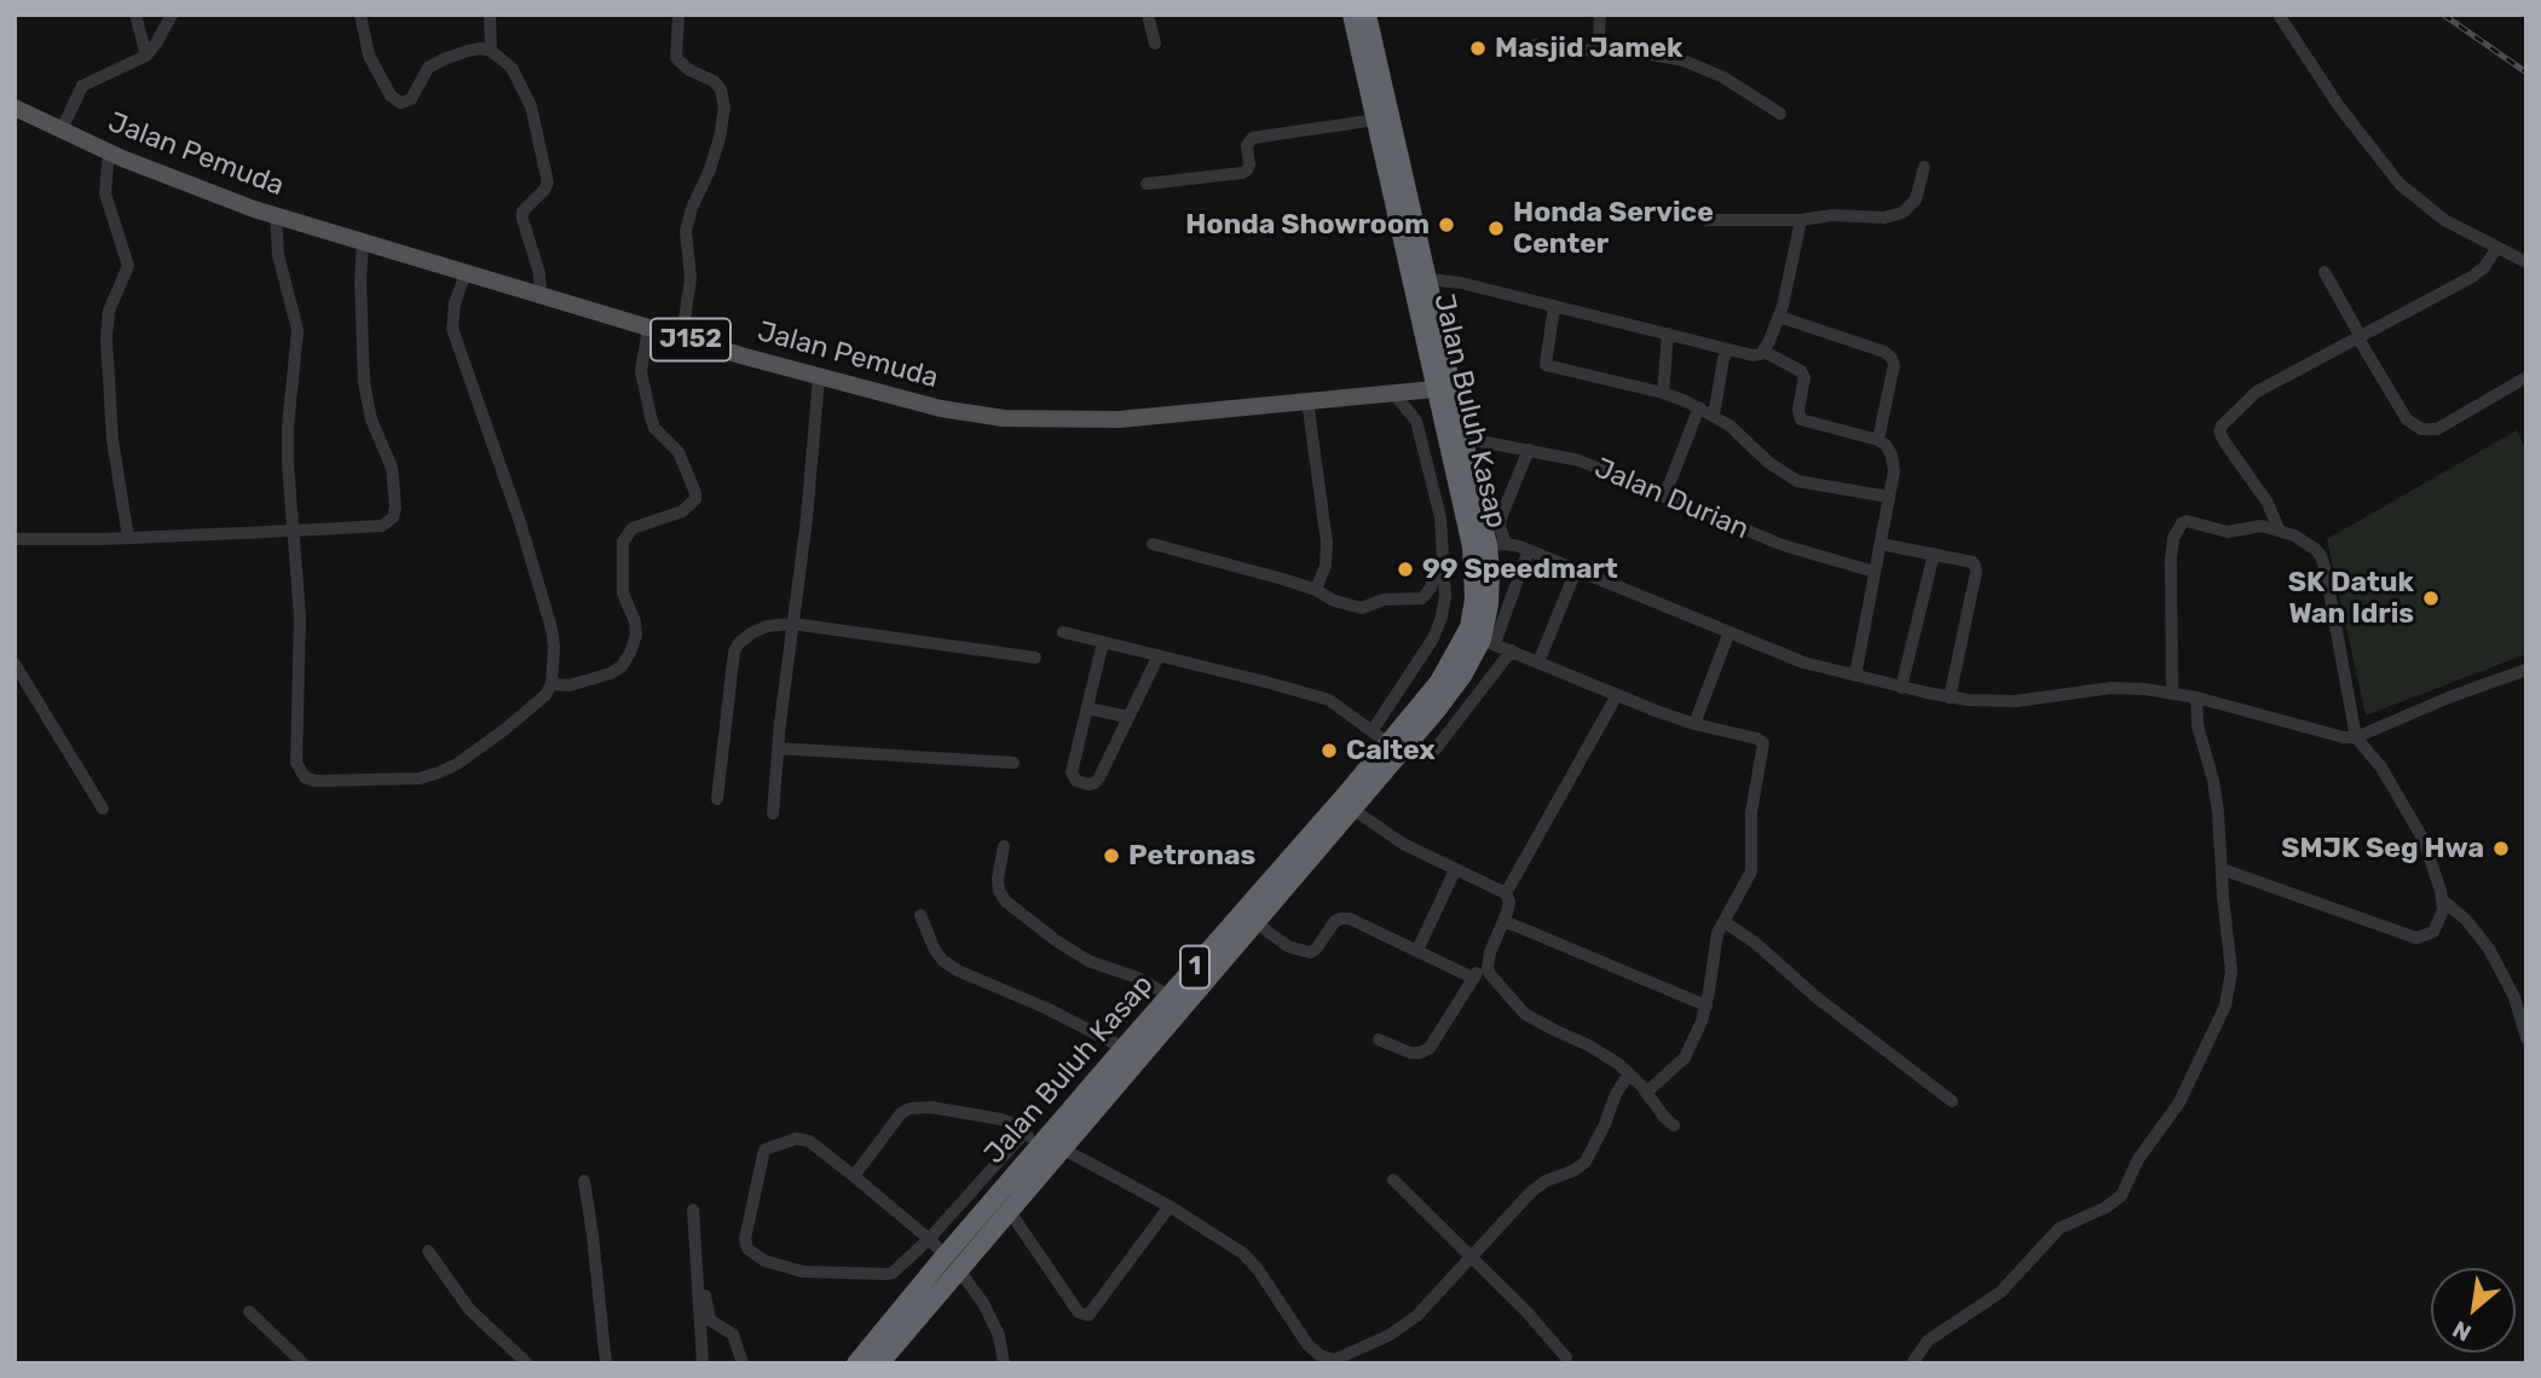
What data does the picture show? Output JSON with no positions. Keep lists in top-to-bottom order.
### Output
{
  "streets": {
    "highway": ["Jalan Buluh Kasap", "1"],
    "main road": ["Jalan Pemuda", "J152"],
    "street": ["Jalan Durian"]
  },
  "crossings": [
    ["Jalan Pemuda", "Jalan Buluh Kasap"],
    ["Jalan Buluh Kasap", "Jalan Durian"]
  ],
  "places": [
    "Masjid Jamek",
    "Honda Showroom",
    "Honda Service Center",
    "99 Speedmart",
    "SK Datuk Wan Idris",
    "Caltex",
    "SMJK Seg Hwa",
    "Petronas"
  ],
  "north": "bottom left"
}
